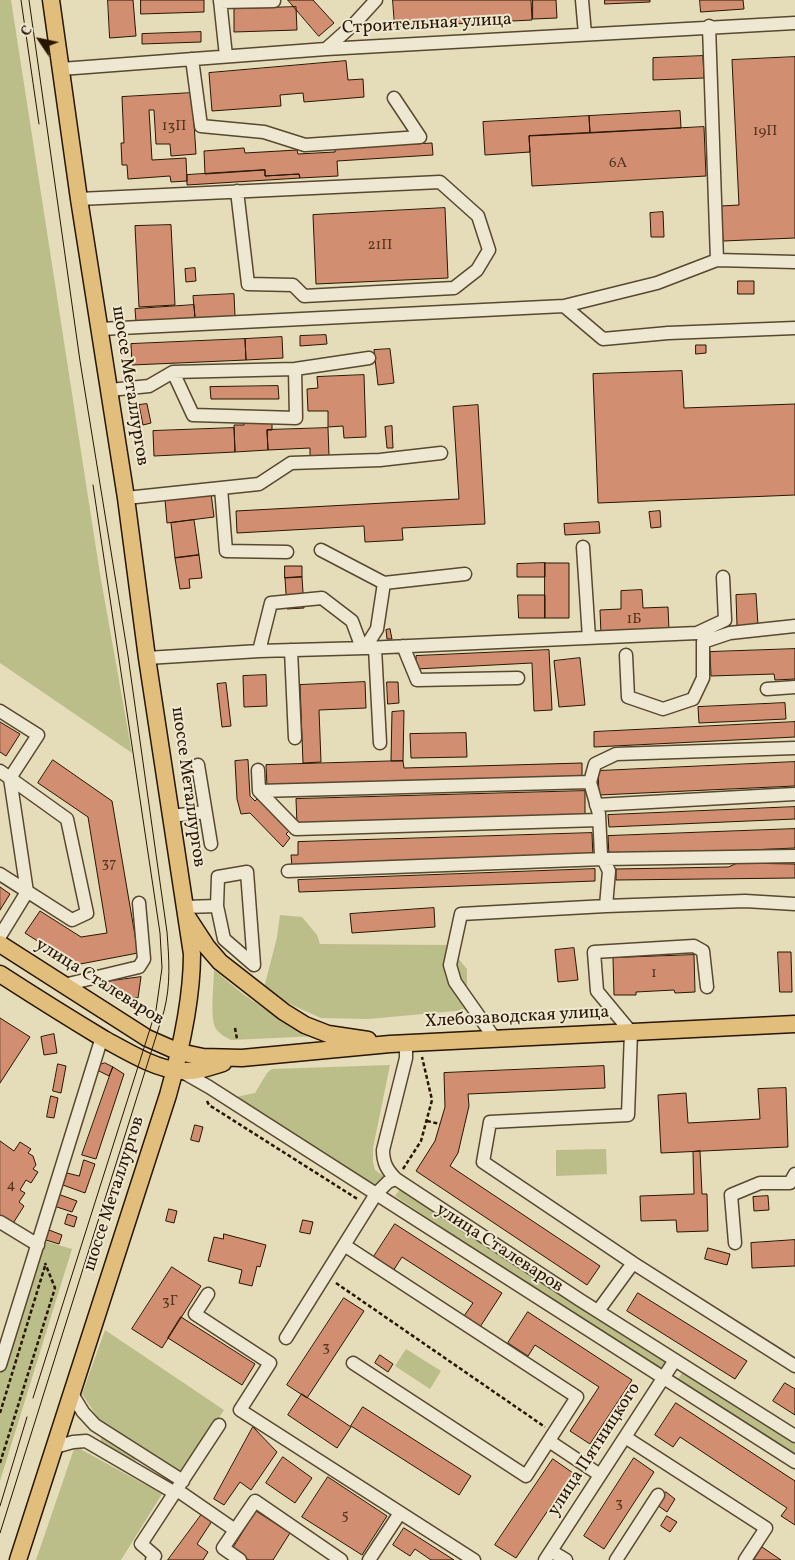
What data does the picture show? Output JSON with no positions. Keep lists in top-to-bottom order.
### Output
{
  "streets": {
    "main road": ["шоссе Металлургов", "улица Сталеваров", "Хлебозаводская улица"],
    "street": ["Строительная улица", "улица Пятницкого"]
  },
  "crossings": [
    ["Строительная улица", "шоссе Металлургов"],
    ["шоссе Металлургов", "улица Сталеваров"],
    ["шоссе Металлургов", "Хлебозаводская улица"],
    ["улица Сталеваров", "Хлебозаводская улица"],
    ["улица Сталеваров", "улица Пятницкого"]
  ],
  "house_numbers": [
    "13П",
    "19П",
    "6А",
    "21П",
    "1Б",
    "37",
    "1",
    "4",
    "3Г",
    "3",
    "3",
    "5"
  ],
  "north": "top left"
}
